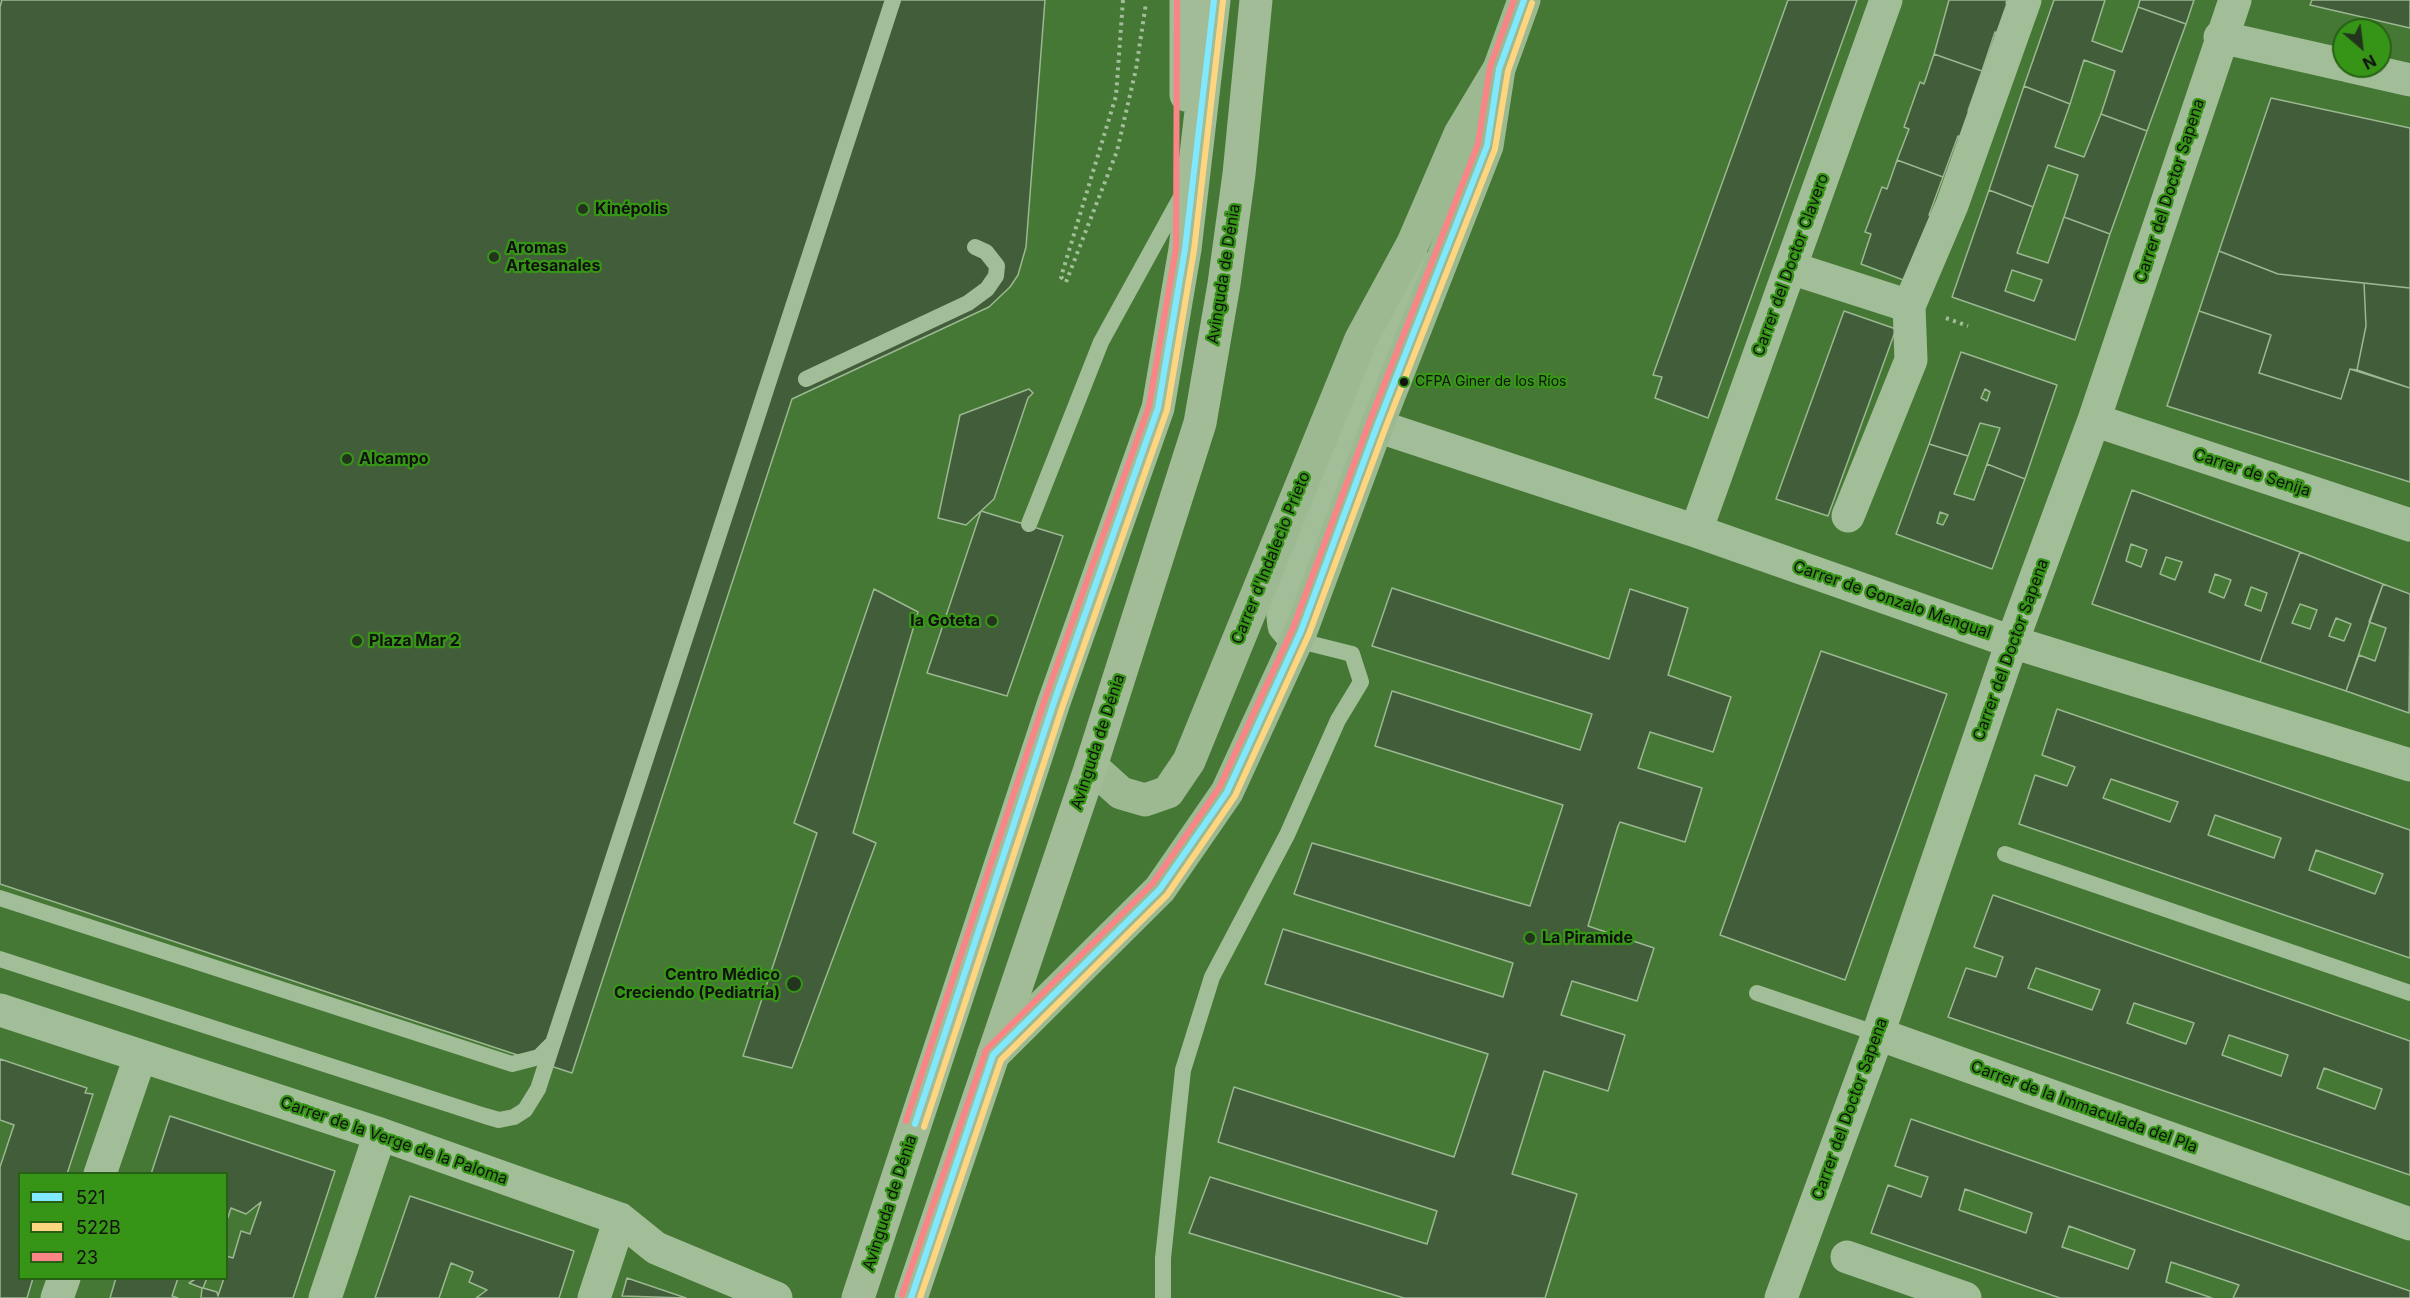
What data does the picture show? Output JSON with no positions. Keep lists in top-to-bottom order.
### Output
{
  "streets": {
    "main road": ["Avinguda de Dénia"],
    "street": [
      "Carrer del Doctor Sapena",
      "Carrer del Doctor Clavero",
      "Carrer de Senija",
      "Carrer d'Indalecio Prieto",
      "Carrer de Gonzalo Mengual",
      "Carrer de la Immaculada del Pla",
      "Carrer de la Verge de la Paloma"
    ]
  },
  "crossings": [
    ["Carrer del Doctor Sapena", "Carrer de Senija"],
    ["Carrer del Doctor Sapena", "Carrer de Gonzalo Mengual"],
    ["Carrer del Doctor Sapena", "Carrer de la Immaculada del Pla"],
    ["Carrer del Doctor Clavero", "Carrer de Gonzalo Mengual"],
    ["Avinguda de Dénia", "Carrer d'Indalecio Prieto"],
    ["Carrer d'Indalecio Prieto", "Carrer de Gonzalo Mengual"]
  ],
  "places": [
    "Kinépolis",
    "Aromas Artesanales",
    "CFPA Giner de los Ríos",
    "Alcampo",
    "la Goteta",
    "Plaza Mar 2",
    "La Piramide",
    "Centro Médico Creciendo (Pediatría)"
  ],
  "lines": ["transit line 521", "transit line 23", "transit line 522B"],
  "legend": ["521", "522B", "23"],
  "north": "bottom right"
}
